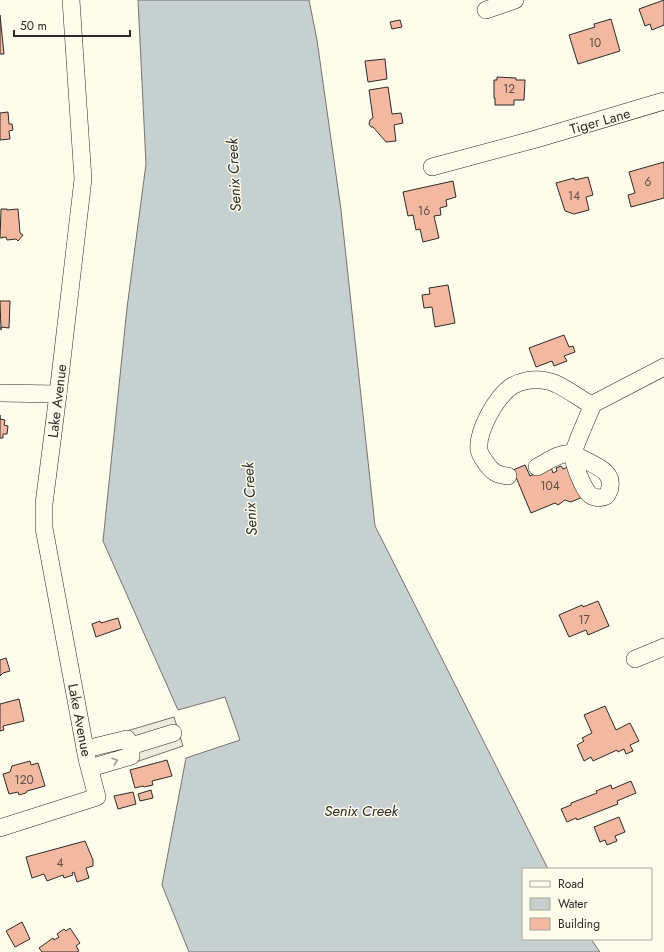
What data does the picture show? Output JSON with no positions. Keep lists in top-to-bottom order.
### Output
{
  "streets": {
    "street": ["Tiger Lane", "Lake Avenue"]
  },
  "water": ["Senix Creek"],
  "house_numbers": [
    "10",
    "12",
    "6",
    "14",
    "16",
    "104",
    "17",
    "120",
    "4"
  ],
  "legend": ["Road", "Water", "Building"],
  "scale_bar": "50 m"
}
